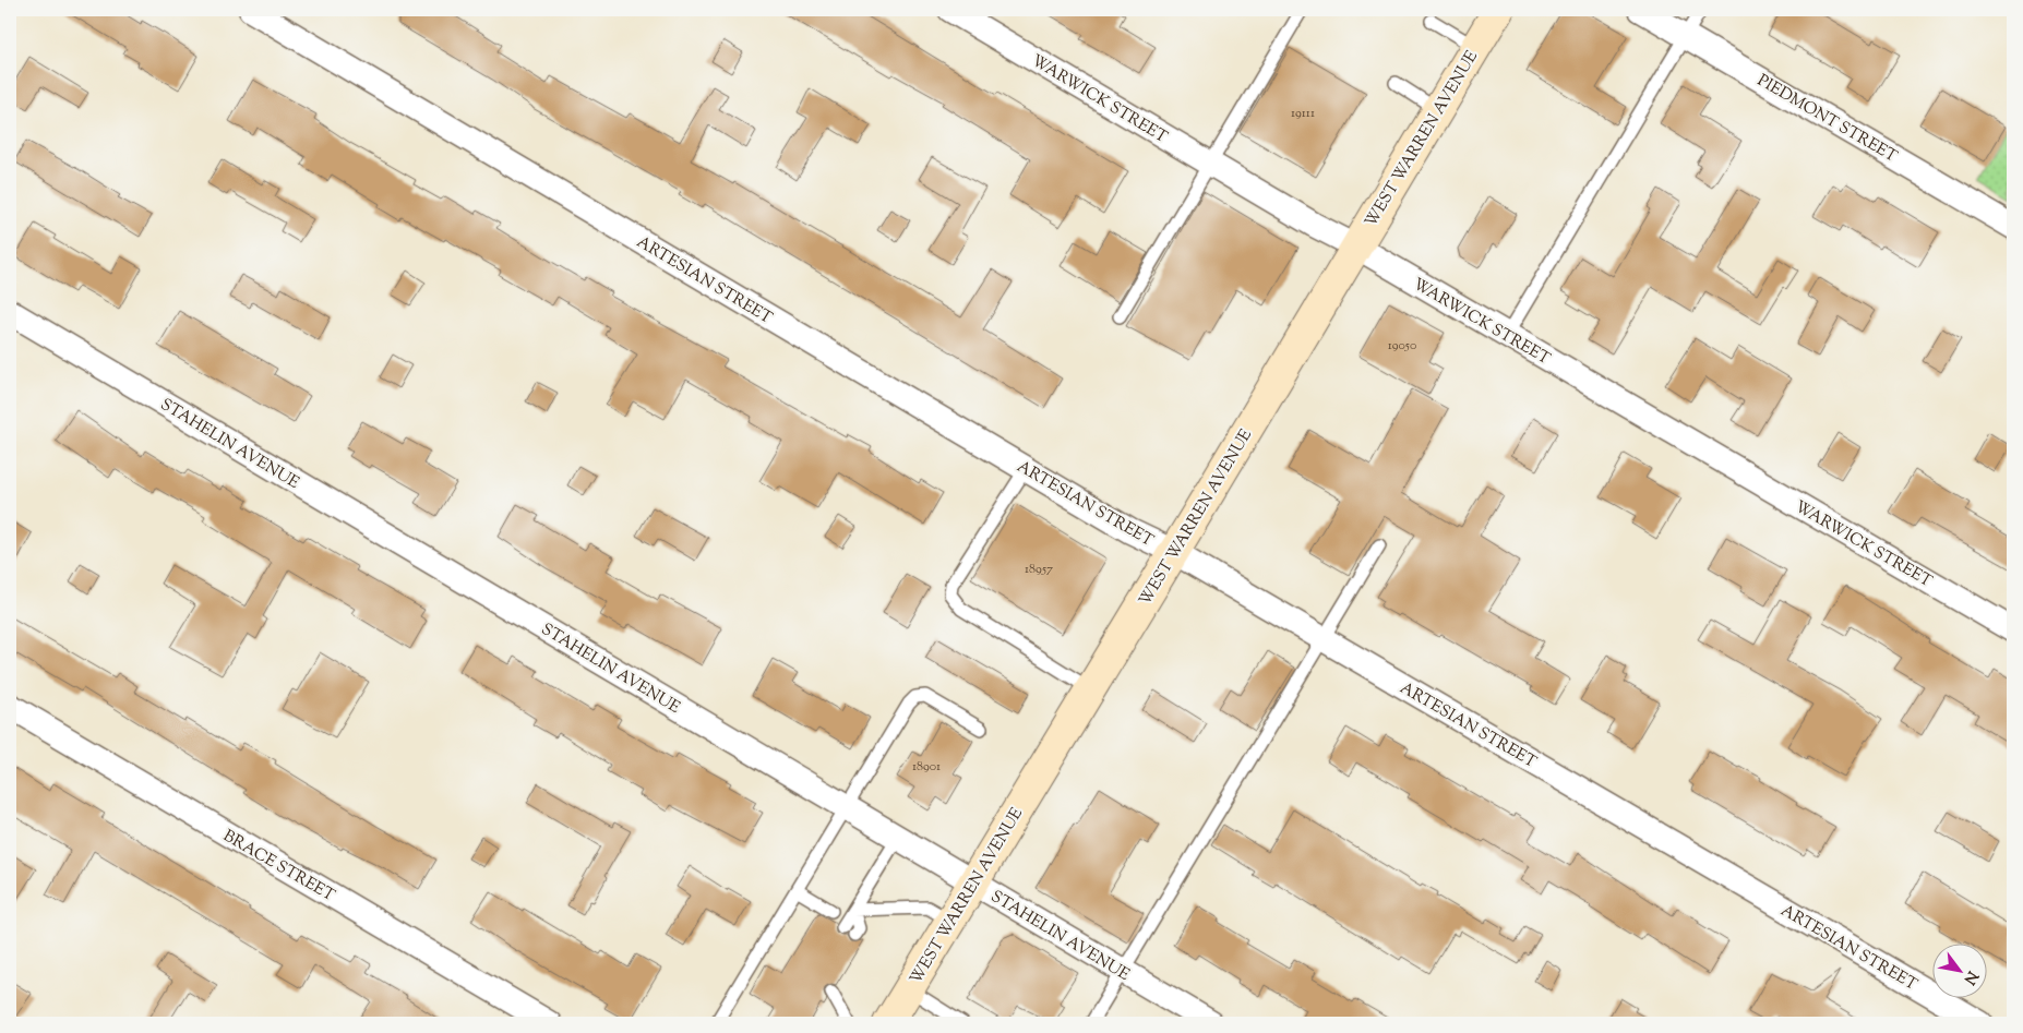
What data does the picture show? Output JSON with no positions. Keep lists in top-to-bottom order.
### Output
{
  "streets": {
    "main road": ["WEST WARREN AVENUE"],
    "street": [
      "WARWICK STREET",
      "PIEDMONT STREET",
      "ARTESIAN STREET",
      "STAHELIN AVENUE",
      "BRACE STREET"
    ]
  },
  "crossings": [
    ["WARWICK STREET", "WEST WARREN AVENUE"],
    ["WEST WARREN AVENUE", "ARTESIAN STREET"],
    ["WEST WARREN AVENUE", "STAHELIN AVENUE"]
  ],
  "house_numbers": [
    "19111",
    "19050",
    "18957",
    "18901"
  ],
  "north": "bottom right"
}
